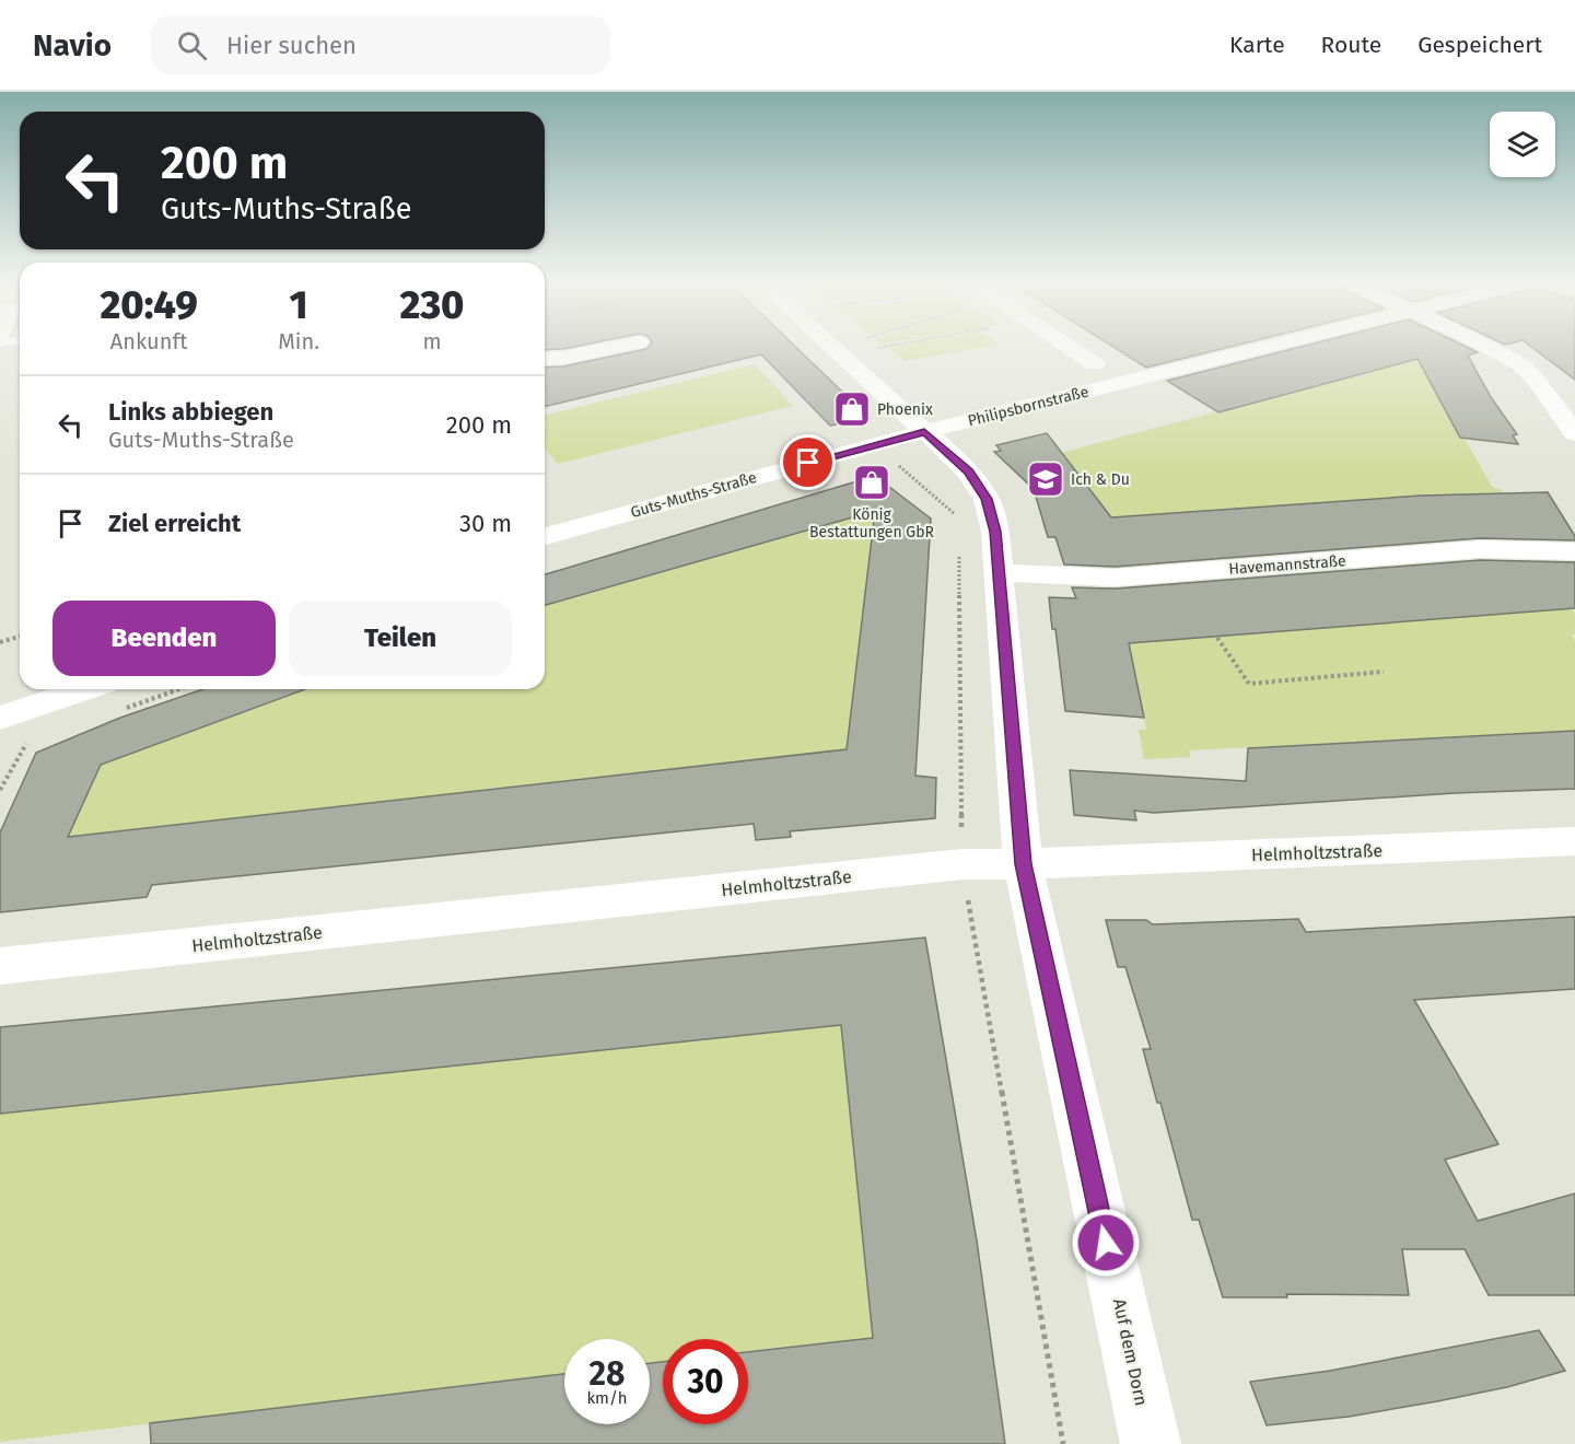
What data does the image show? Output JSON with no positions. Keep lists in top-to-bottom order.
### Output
{
  "streets": {
    "street": [
      "Philipsbornstraße",
      "Guts-Muths-Straße",
      "Havemannstraße",
      "Helmholtzstraße",
      "Auf dem Dorn"
    ]
  },
  "crossings": [
    ["Philipsbornstraße", "Guts-Muths-Straße"],
    ["Philipsbornstraße", "Auf dem Dorn"],
    ["Guts-Muths-Straße", "Auf dem Dorn"],
    ["Havemannstraße", "Auf dem Dorn"],
    ["Helmholtzstraße", "Auf dem Dorn"]
  ],
  "places": {
    "shop": ["Phoenix", "König Bestattungen GbR"],
    "school or university": ["Ich & Du"]
  },
  "page": {
    "header": "Navio",
    "search": "Hier suchen",
    "nav": ["Karte", "Route", "Gespeichert"],
    "turn": ["200 m", "Guts-Muths-Straße"],
    "eta": [
      "20:49",
      "Ankunft",
      "1",
      "Min.",
      "230",
      "m"
    ],
    "list": [
      {
        "name": "Links abbiegen",
        "note": "Guts-Muths-Straße",
        "value": "200 m"
      },
      {
        "name": "Ziel erreicht",
        "value": "30 m"
      }
    ],
    "buttons": ["Beenden", "Teilen"],
    "speed": "28 km/h",
    "limit": "30"
  }
}
